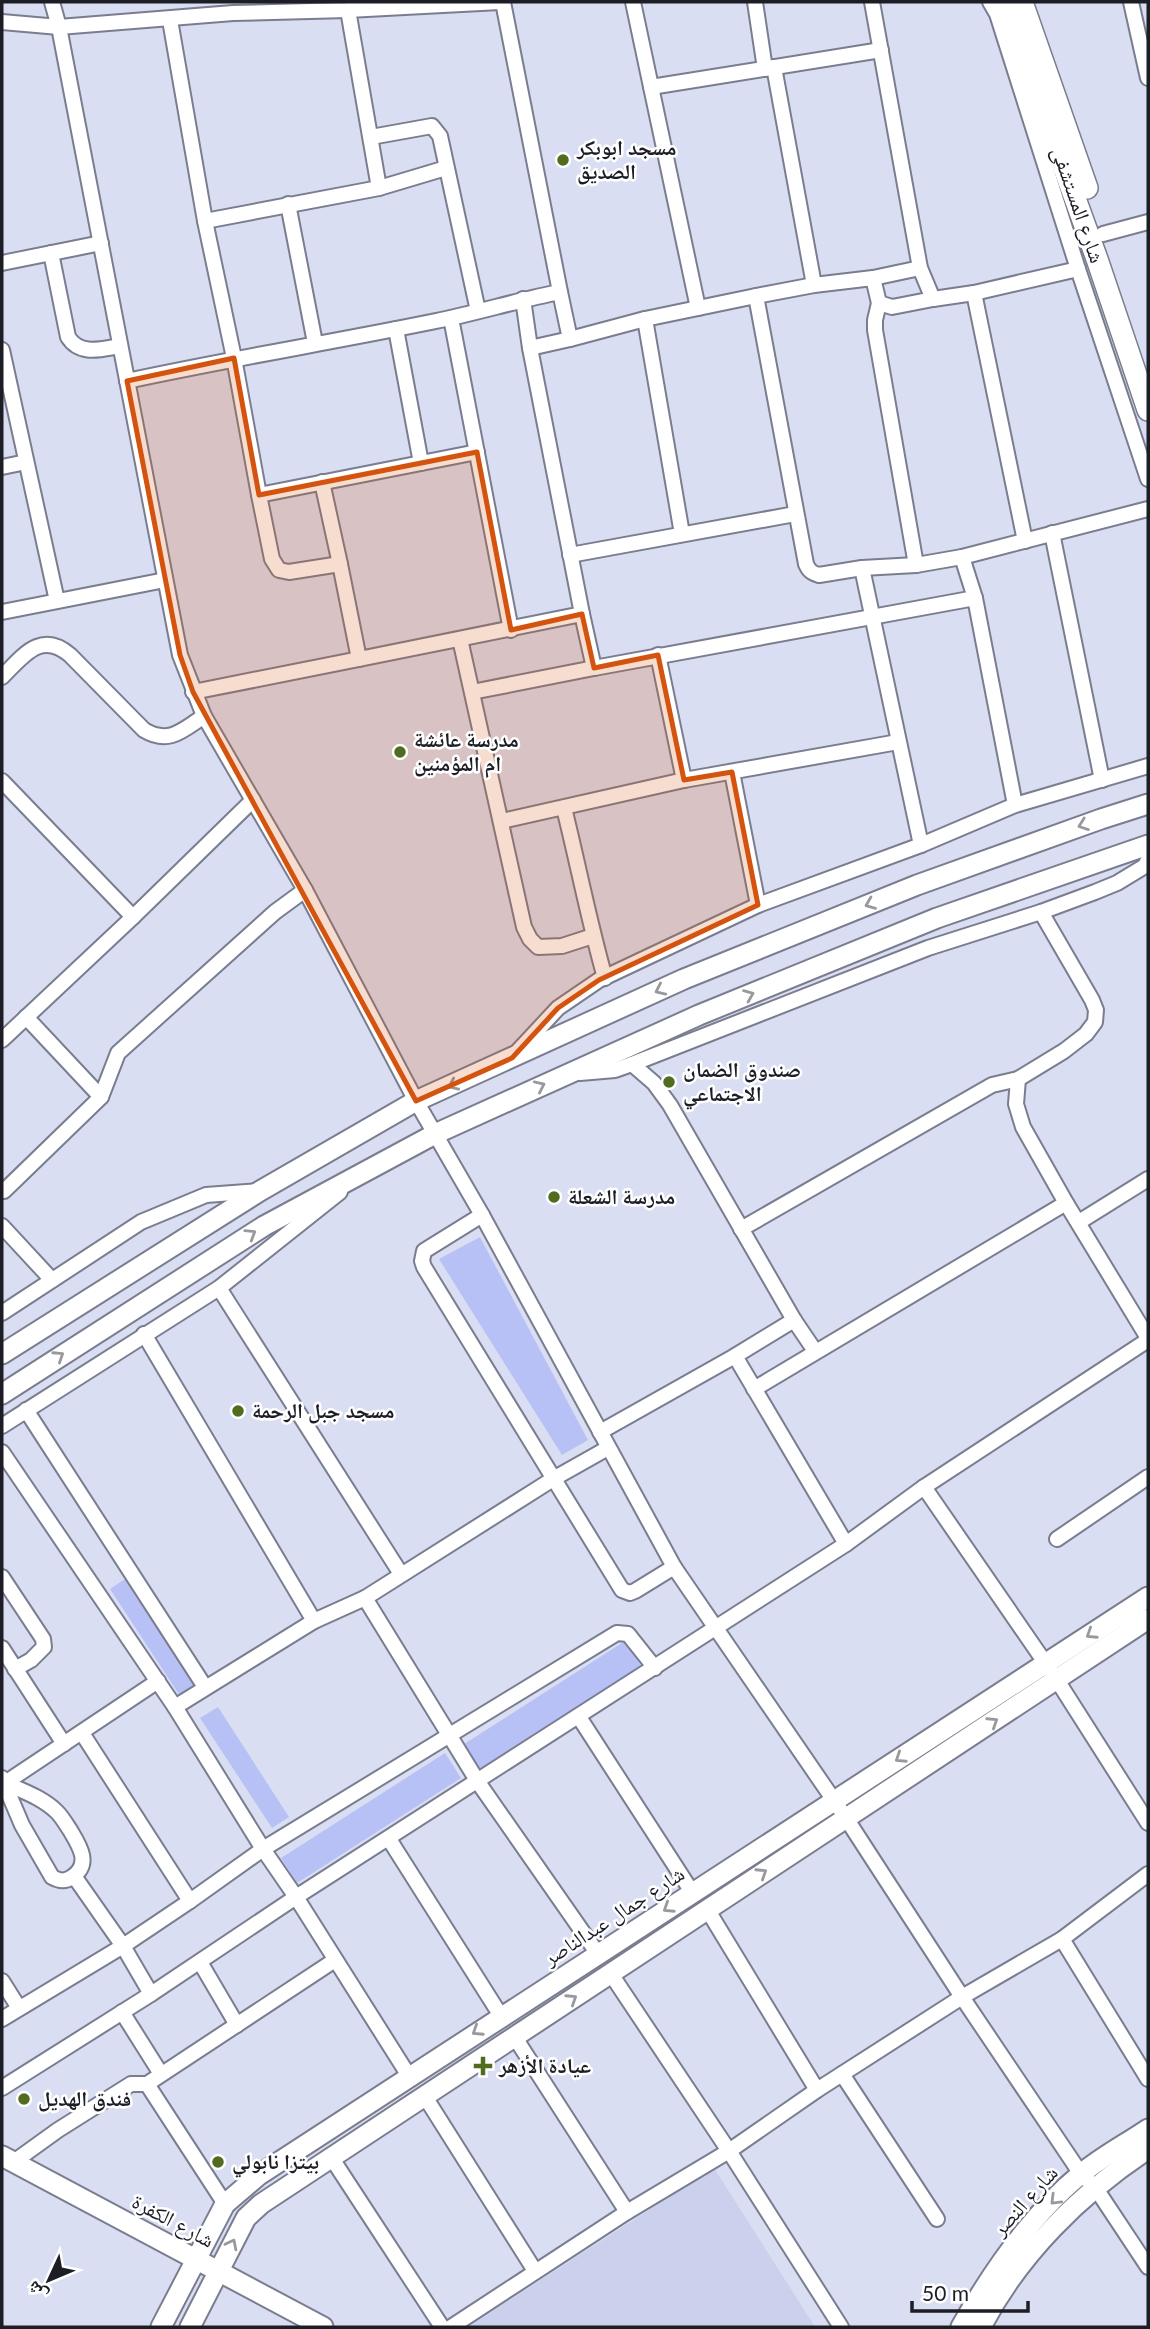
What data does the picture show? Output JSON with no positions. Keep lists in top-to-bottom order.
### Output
{
  "streets": {
    "main road": ["شارع المستشفى"],
    "street": ["شارع جمال عبدالناصر", "شارع النصر", "شارع الكفرة"]
  },
  "crossings": [
    ["شارع جمال عبدالناصر", "شارع الكفرة"]
  ],
  "places": {
    "other": [
      "مسجد ابوبكر الصديق",
      "مدرسة عائشة ام المؤمنين",
      "صندوق الضمان الاجتماعي",
      "مدرسة الشعلة",
      "مسجد جبل الرحمة",
      "فندق الهديل",
      "بيتزا نابولي"
    ],
    "health": ["عيادة الأزهر"]
  },
  "scale_bar": "50 m",
  "north": "bottom left"
}
